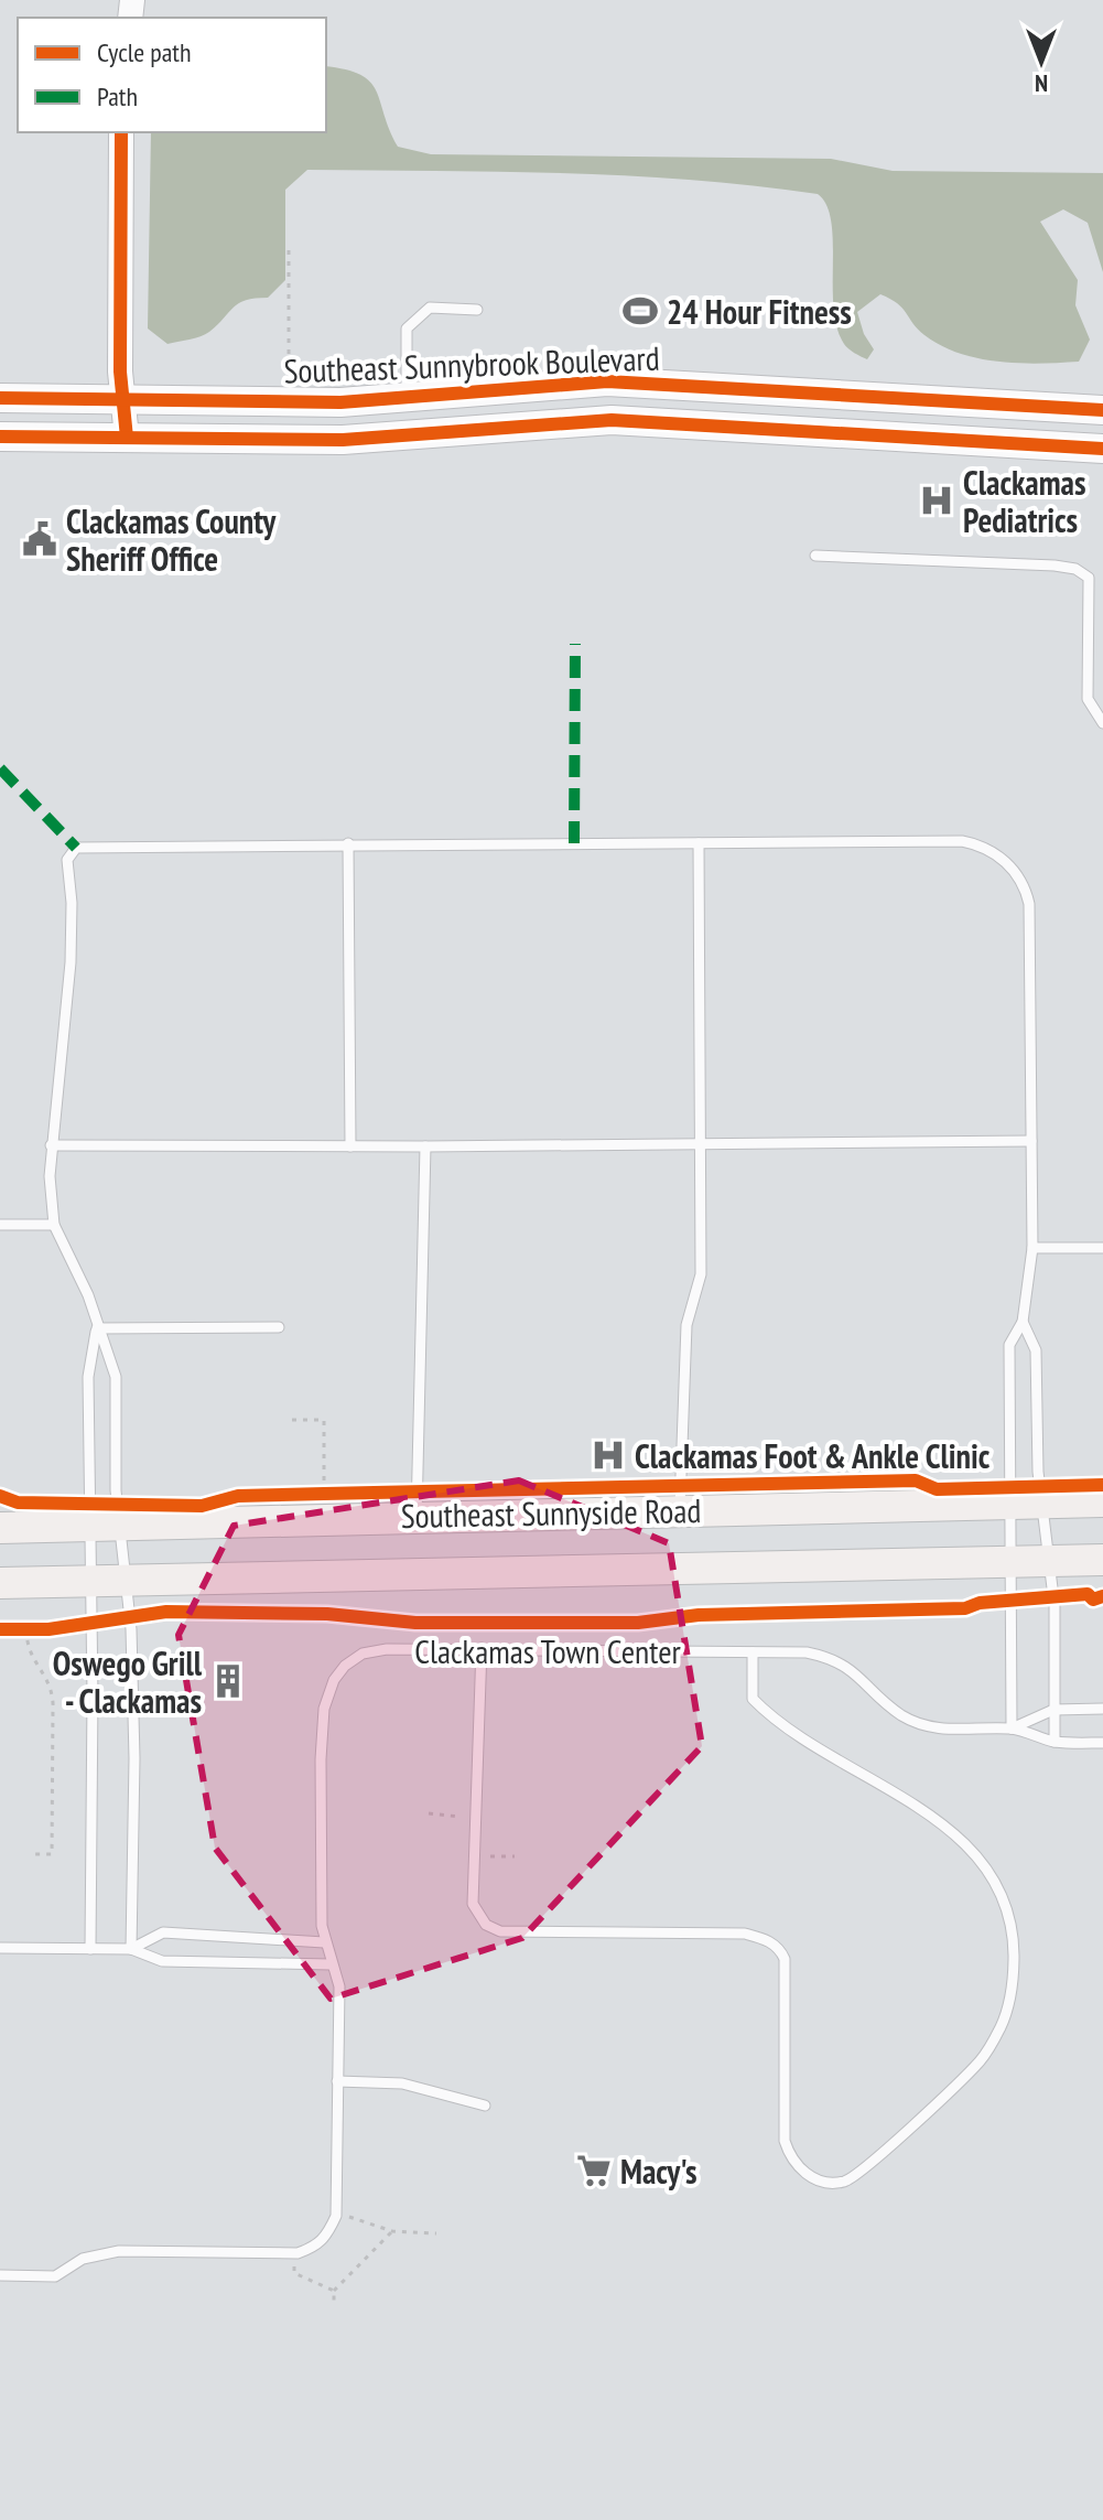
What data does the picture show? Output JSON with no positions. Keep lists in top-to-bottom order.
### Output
{
  "streets": {
    "main road": ["Southeast Sunnybrook Boulevard", "Southeast Sunnyside Road"],
    "lane": ["Clackamas Town Center"]
  },
  "places": {
    "sports": ["24 Hour Fitness"],
    "hospital": ["Clackamas Pediatrics", "Clackamas Foot & Ankle Clinic"],
    "public building": ["Clackamas County Sheriff Office"],
    "building": ["Oswego Grill - Clackamas"],
    "supermarket": ["Macy's"]
  },
  "legend": ["Cycle path", "Path"],
  "north": "bottom"
}
